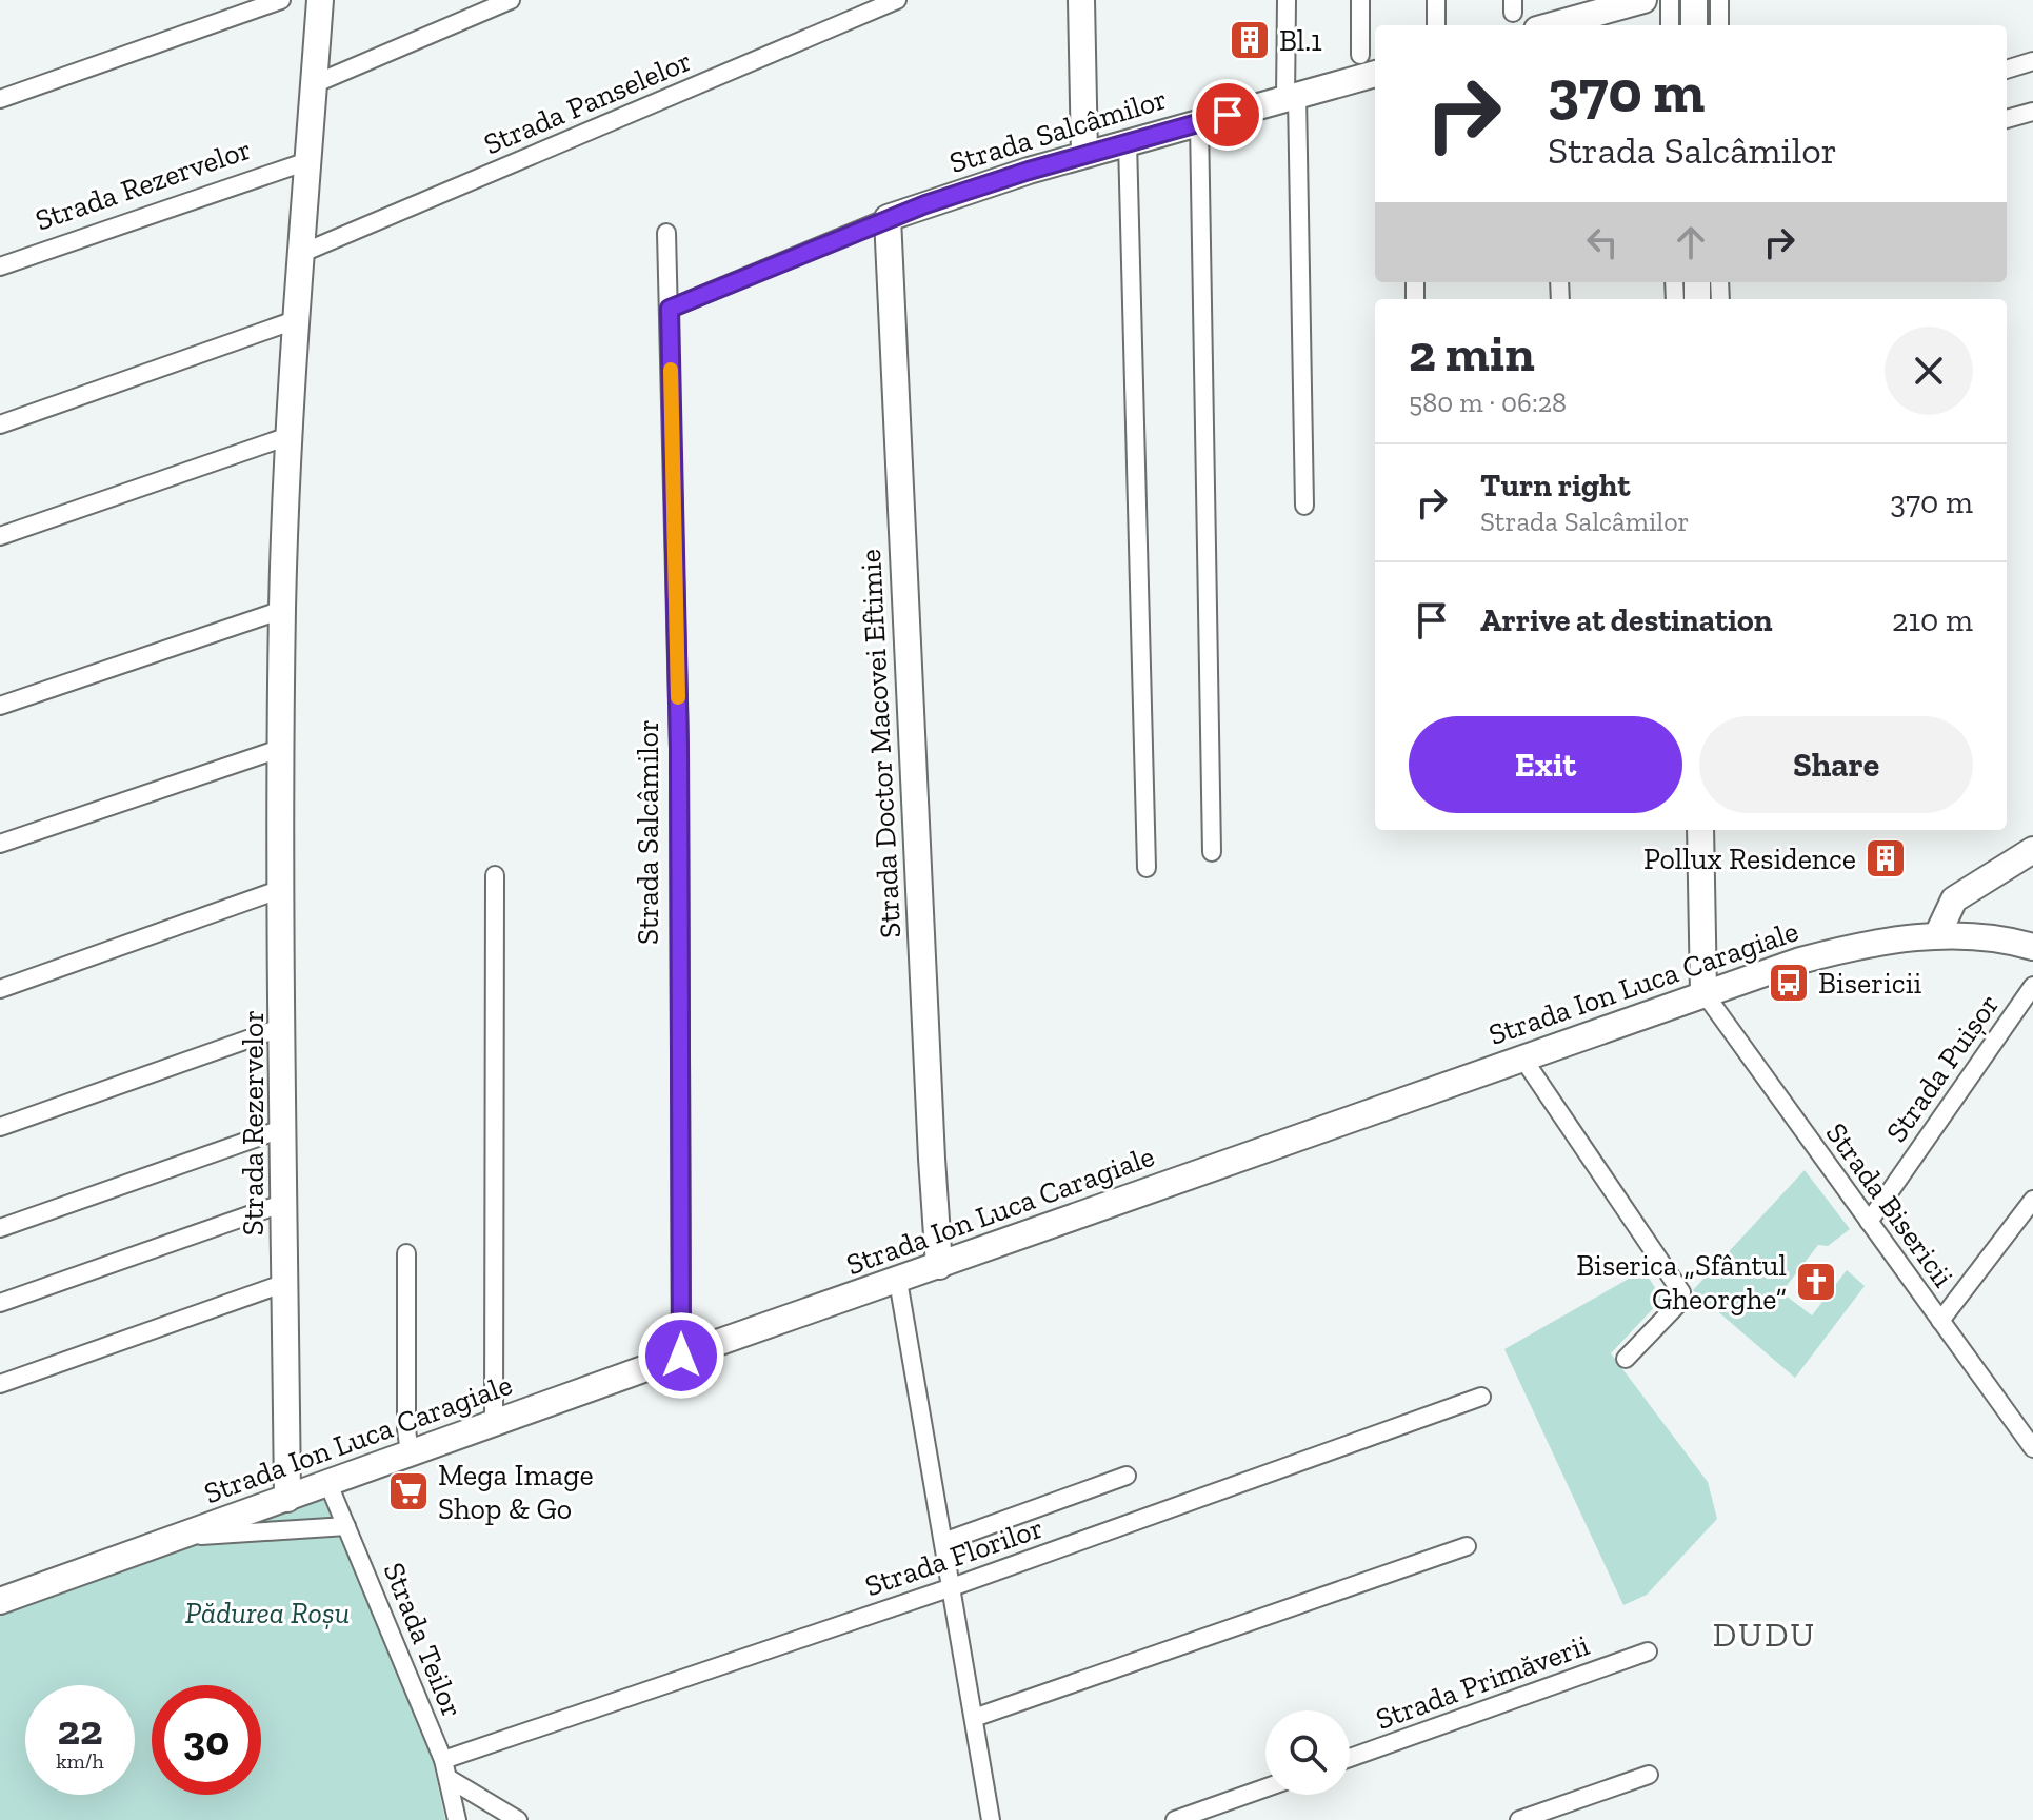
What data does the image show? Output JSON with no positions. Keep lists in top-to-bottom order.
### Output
{
  "streets": {
    "street": [
      "Strada Panselelor",
      "Strada Salcâmilor",
      "Strada Rezervelor",
      "Strada Doctor Macovei Eftimie",
      "Strada Ion Luca Caragiale",
      "Strada Puișor",
      "Strada Bisericii",
      "Strada Florilor",
      "Strada Teilor",
      "Strada Primăverii"
    ]
  },
  "crossings": [
    ["Strada Panselelor", "Strada Rezervelor"],
    ["Strada Salcâmilor", "Strada Doctor Macovei Eftimie"],
    ["Strada Salcâmilor", "Strada Ion Luca Caragiale"],
    ["Strada Rezervelor", "Strada Ion Luca Caragiale"],
    ["Strada Doctor Macovei Eftimie", "Strada Ion Luca Caragiale"],
    ["Strada Ion Luca Caragiale", "Strada Bisericii"],
    ["Strada Ion Luca Caragiale", "Strada Teilor"],
    ["Strada Puișor", "Strada Bisericii"],
    ["Strada Florilor", "Strada Teilor"]
  ],
  "districts": ["DUDU"],
  "parks": ["Pădurea Roșu"],
  "places": {
    "building": ["Bl.1", "Pollux Residence"],
    "bus stop": ["Bisericii"],
    "church": ["Biserica „Sfântul Gheorghe”"],
    "supermarket": ["Mega Image Shop & Go"]
  },
  "page": {
    "turn": ["370 m", "Strada Salcâmilor"],
    "heading": ["2 min", "580 m · 06:28"],
    "list": [
      {
        "name": "Turn right",
        "note": "Strada Salcâmilor",
        "value": "370 m"
      },
      {
        "name": "Arrive at destination",
        "value": "210 m"
      }
    ],
    "buttons": ["Exit", "Share"],
    "speed": "22 km/h",
    "limit": "30"
  }
}
